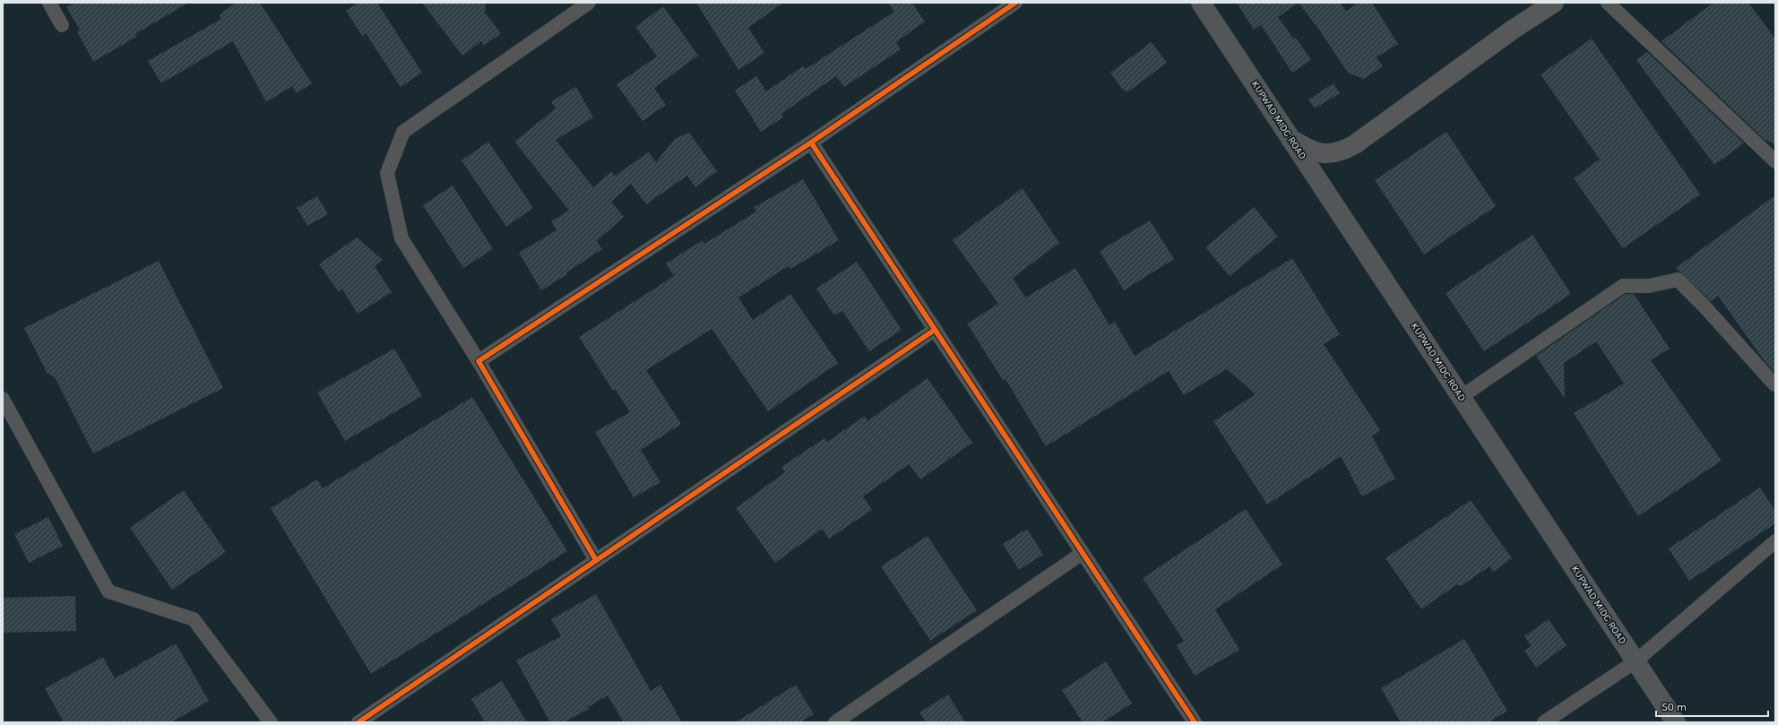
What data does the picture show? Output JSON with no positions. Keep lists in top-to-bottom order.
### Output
{
  "streets": {
    "main road": ["KUPWAD MIDC ROAD"]
  },
  "scale_bar": "50 m"
}
